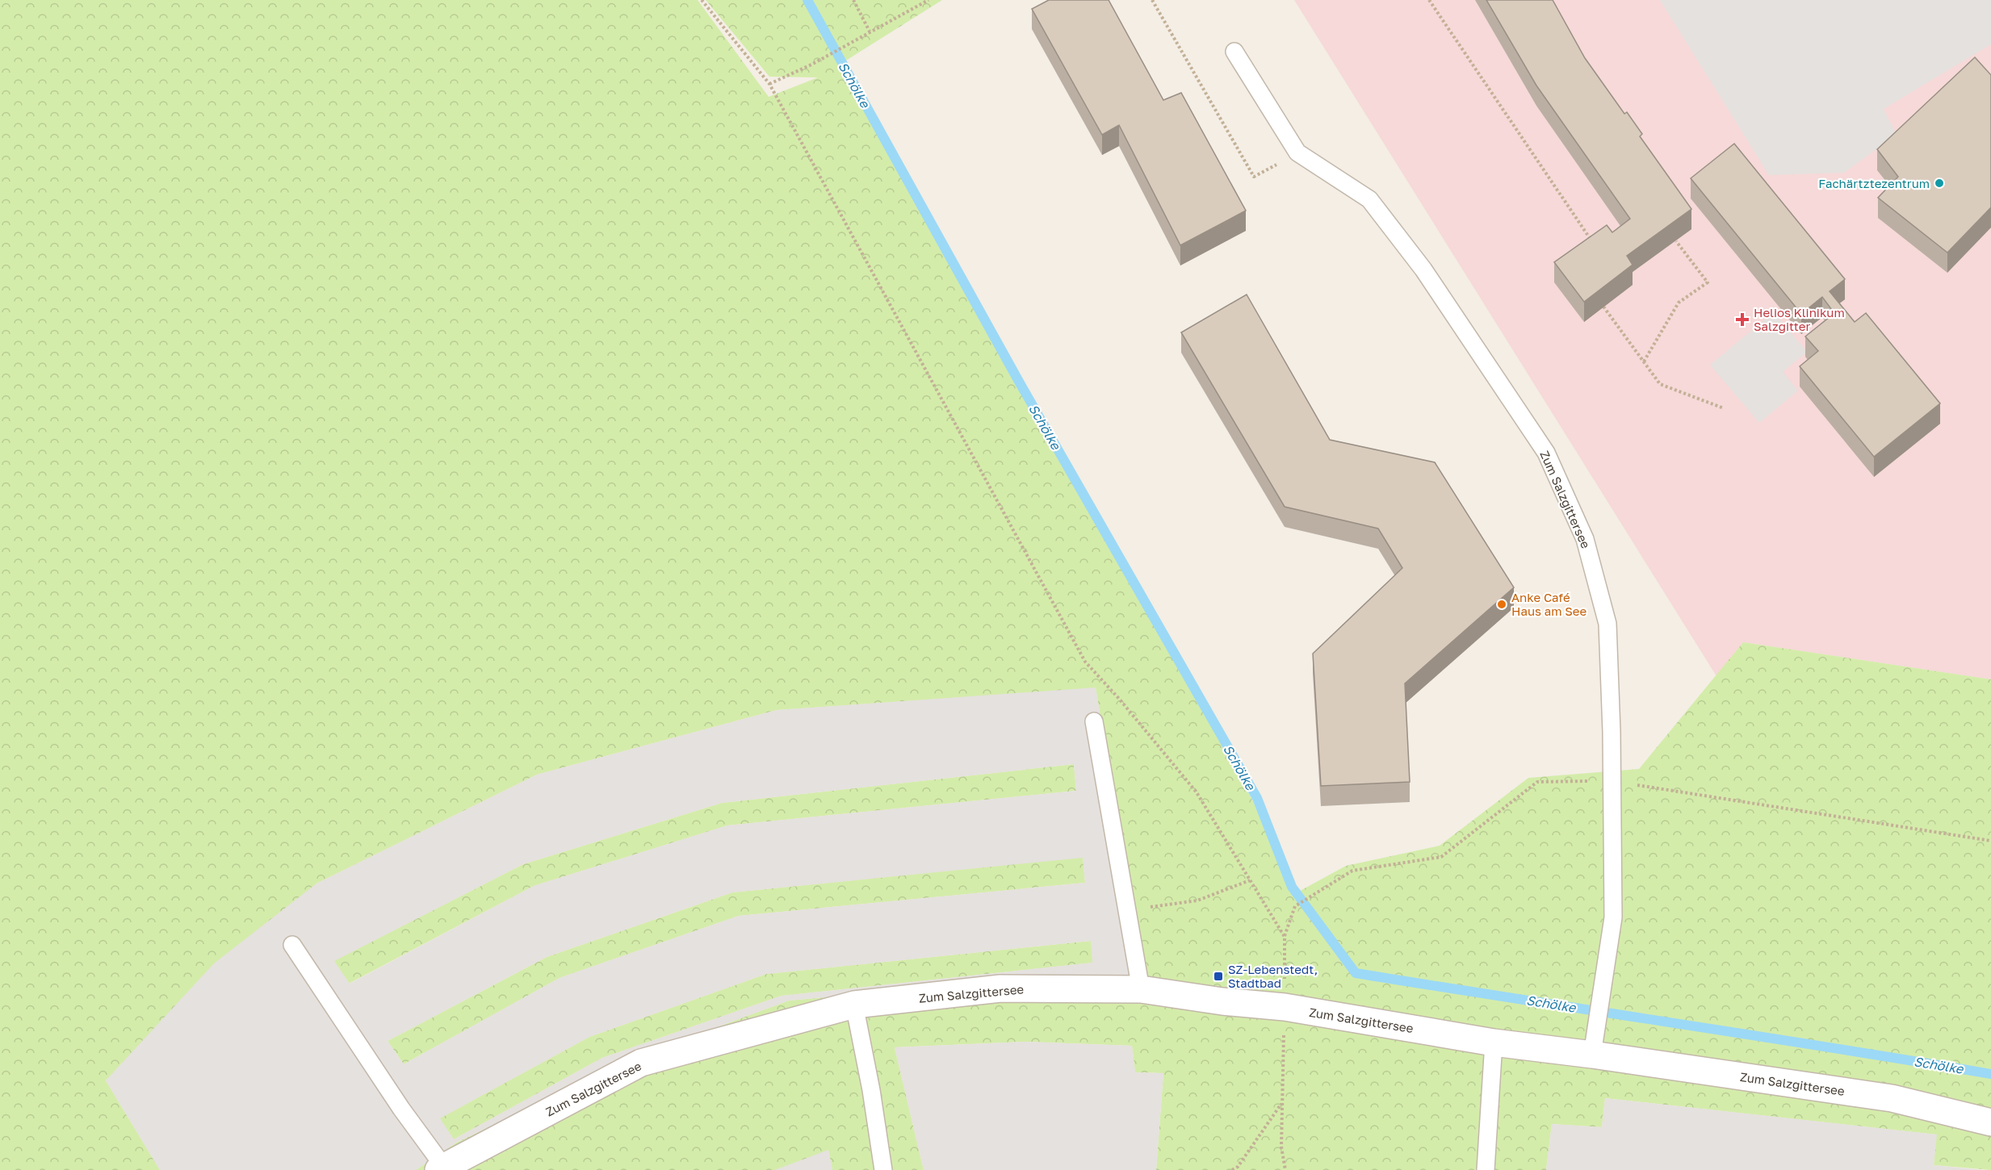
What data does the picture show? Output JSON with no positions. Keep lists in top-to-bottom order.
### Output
{
  "streets": {
    "street": ["Zum Salzgittersee"]
  },
  "water": ["Schölke"],
  "places": {
    "other": ["Fachärtztezentrum", "Anke Café Haus am See"],
    "health": ["Helios Klinikum Salzgitter"],
    "transit": ["SZ-Lebenstedt, Stadtbad"]
  }
}
